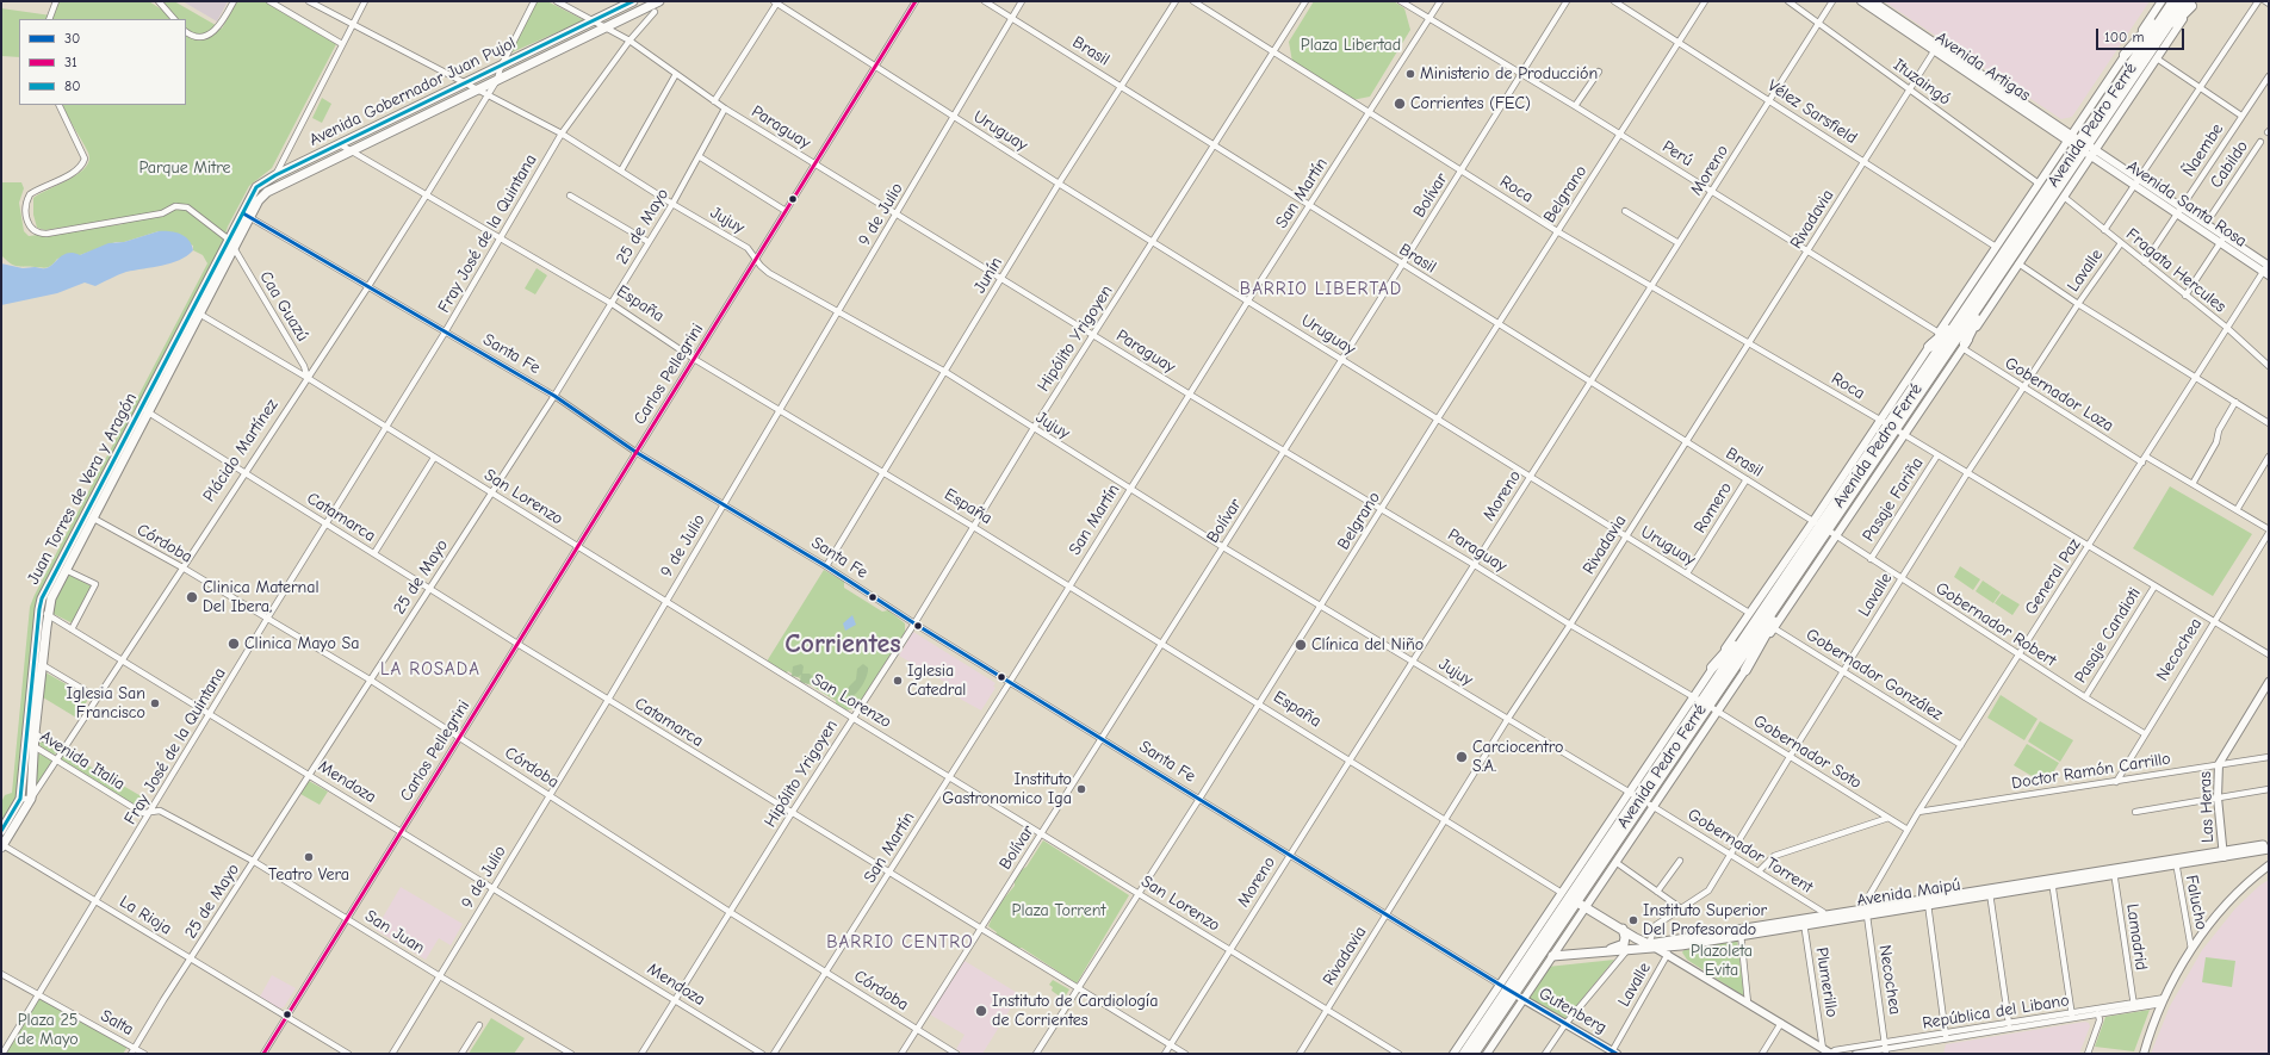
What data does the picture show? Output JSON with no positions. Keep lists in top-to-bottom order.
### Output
{
  "streets": {
    "highway": ["Avenida Pedro Ferré"],
    "main road": [
      "Avenida Artigas",
      "Avenida Gobernador Juan Pujol",
      "Avenida Santa Rosa",
      "Plácido Martínez",
      "Juan Torres de Vera y Aragón",
      "Las Heras",
      "Avenida Maipú",
      "Gutenberg"
    ],
    "street": [
      "Brasil",
      "Ituzaingó",
      "Vélez Sarsfield",
      "Paraguay",
      "Uruguay",
      "Ñaembe",
      "Perú",
      "Cabildo",
      "Moreno",
      "Roca",
      "San Martín",
      "Belgrano",
      "Bolívar",
      "9 de Julio",
      "Rivadavia",
      "Jujuy",
      "25 de Mayo",
      "Fray José de la Quintana",
      "Lavalle",
      "Fragata Hercules",
      "Junín",
      "España",
      "Caa Guazú",
      "Hipólito Yrigoyen",
      "Santa Fe",
      "Carlos Pellegrini",
      "Gobernador Loza",
      "San Lorenzo",
      "Pasaje Fariña",
      "Romero",
      "Catamarca",
      "Córdoba",
      "General Paz",
      "Gobernador Robert",
      "Pasaje Candioti",
      "Necochea",
      "Gobernador González",
      "Gobernador Soto",
      "Avenida Italia",
      "Doctor Ramón Carrillo",
      "Mendoza",
      "Gobernador Torrent",
      "Falucho",
      "La Rioja",
      "San Juan",
      "Lamadrid",
      "Plumerillo",
      "República del Libano",
      "Salta"
    ]
  },
  "crossings": [
    ["Brasil", "Avenida Pedro Ferré"],
    ["Brasil", "Moreno"],
    ["Brasil", "San Martín"],
    ["Brasil", "Belgrano"],
    ["Brasil", "Bolívar"],
    ["Brasil", "9 de Julio"],
    ["Brasil", "Rivadavia"],
    ["Brasil", "Junín"],
    ["Brasil", "Hipólito Yrigoyen"],
    ["Brasil", "Romero"],
    ["Brasil", "Gobernador Robert"],
    ["Avenida Artigas", "Avenida Pedro Ferré"],
    ["Avenida Artigas", "Avenida Santa Rosa"],
    ["Avenida Artigas", "Rivadavia"],
    ["Ituzaingó", "Avenida Pedro Ferré"],
    ["Ituzaingó", "Moreno"],
    ["Ituzaingó", "Rivadavia"],
    ["Avenida Gobernador Juan Pujol", "Paraguay"],
    ["Avenida Gobernador Juan Pujol", "Jujuy"],
    ["Avenida Gobernador Juan Pujol", "España"],
    ["Avenida Gobernador Juan Pujol", "Santa Fe"],
    ["Avenida Gobernador Juan Pujol", "Plácido Martínez"],
    ["Avenida Gobernador Juan Pujol", "Juan Torres de Vera y Aragón"],
    ["Vélez Sarsfield", "Avenida Pedro Ferré"],
    ["Vélez Sarsfield", "Moreno"],
    ["Vélez Sarsfield", "Belgrano"],
    ["Vélez Sarsfield", "Rivadavia"],
    ["Avenida Pedro Ferré", "Paraguay"],
    ["Avenida Pedro Ferré", "Uruguay"],
    ["Avenida Pedro Ferré", "Perú"],
    ["Avenida Pedro Ferré", "Roca"],
    ["Avenida Pedro Ferré", "Avenida Santa Rosa"],
    ["Avenida Pedro Ferré", "Jujuy"],
    ["Avenida Pedro Ferré", "Fragata Hercules"],
    ["Avenida Pedro Ferré", "España"],
    ["Avenida Pedro Ferré", "Gobernador Loza"],
    ["Avenida Pedro Ferré", "Gobernador Robert"],
    ["Avenida Pedro Ferré", "Gobernador González"],
    ["Avenida Pedro Ferré", "Gobernador Soto"],
    ["Avenida Pedro Ferré", "Gobernador Torrent"],
    ["Paraguay", "Moreno"],
    ["Paraguay", "San Martín"],
    ["Paraguay", "Belgrano"],
    ["Paraguay", "Bolívar"],
    ["Paraguay", "9 de Julio"],
    ["Paraguay", "Rivadavia"],
    ["Paraguay", "25 de Mayo"],
    ["Paraguay", "Fray José de la Quintana"],
    ["Paraguay", "Junín"],
    ["Paraguay", "Hipólito Yrigoyen"],
    ["Paraguay", "Carlos Pellegrini"],
    ["Paraguay", "Gobernador Soto"],
    ["Uruguay", "Moreno"],
    ["Uruguay", "San Martín"],
    ["Uruguay", "Belgrano"],
    ["Uruguay", "Bolívar"],
    ["Uruguay", "9 de Julio"],
    ["Uruguay", "Rivadavia"],
    ["Uruguay", "Junín"],
    ["Uruguay", "Hipólito Yrigoyen"],
    ["Uruguay", "Carlos Pellegrini"],
    ["Uruguay", "Romero"],
    ["Ñaembe", "Avenida Santa Rosa"],
    ["Ñaembe", "Fragata Hercules"],
    ["Perú", "Moreno"],
    ["Perú", "San Martín"],
    ["Perú", "Belgrano"],
    ["Perú", "Bolívar"],
    ["Perú", "Rivadavia"],
    ["Cabildo", "Avenida Santa Rosa"],
    ["Moreno", "Roca"],
    ["Moreno", "Jujuy"],
    ["Moreno", "España"],
    ["Moreno", "Santa Fe"],
    ["Moreno", "San Lorenzo"],
    ["Moreno", "Catamarca"],
    ["Roca", "San Martín"],
    ["Roca", "Belgrano"],
    ["Roca", "Bolívar"],
    ["Roca", "Rivadavia"],
    ["Roca", "Lavalle"],
    ["Roca", "Hipólito Yrigoyen"],
    ["Roca", "Pasaje Fariña"],
    ["Roca", "General Paz"],
    ["Roca", "Pasaje Candioti"],
    ["Roca", "Necochea"],
    ["San Martín", "Jujuy"],
    ["San Martín", "España"],
    ["San Martín", "Santa Fe"],
    ["San Martín", "San Lorenzo"],
    ["San Martín", "Catamarca"],
    ["San Martín", "Córdoba"],
    ["Belgrano", "Jujuy"],
    ["Belgrano", "España"],
    ["Belgrano", "Santa Fe"],
    ["Belgrano", "San Lorenzo"],
    ["Belgrano", "Catamarca"],
    ["Bolívar", "Jujuy"],
    ["Bolívar", "España"],
    ["Bolívar", "Santa Fe"],
    ["Bolívar", "San Lorenzo"],
    ["Bolívar", "Catamarca"],
    ["Bolívar", "Córdoba"],
    ["Avenida Santa Rosa", "Lavalle"],
    ["Avenida Santa Rosa", "General Paz"],
    ["9 de Julio", "Jujuy"],
    ["9 de Julio", "España"],
    ["9 de Julio", "Santa Fe"],
    ["9 de Julio", "San Lorenzo"],
    ["9 de Julio", "Catamarca"],
    ["9 de Julio", "Córdoba"],
    ["9 de Julio", "Mendoza"],
    ["9 de Julio", "San Juan"],
    ["Rivadavia", "Jujuy"],
    ["Rivadavia", "España"],
    ["Rivadavia", "Santa Fe"],
    ["Rivadavia", "San Lorenzo"],
    ["Jujuy", "25 de Mayo"],
    ["Jujuy", "Fray José de la Quintana"],
    ["Jujuy", "Junín"],
    ["Jujuy", "Hipólito Yrigoyen"],
    ["Jujuy", "Carlos Pellegrini"],
    ["Jujuy", "Plácido Martínez"],
    ["Jujuy", "Gobernador Torrent"],
    ["25 de Mayo", "España"],
    ["25 de Mayo", "Santa Fe"],
    ["25 de Mayo", "San Lorenzo"],
    ["25 de Mayo", "Catamarca"],
    ["25 de Mayo", "Córdoba"],
    ["25 de Mayo", "Mendoza"],
    ["25 de Mayo", "La Rioja"],
    ["25 de Mayo", "San Juan"],
    ["25 de Mayo", "Salta"],
    ["Fray José de la Quintana", "España"],
    ["Fray José de la Quintana", "Santa Fe"],
    ["Fray José de la Quintana", "San Lorenzo"],
    ["Fray José de la Quintana", "Catamarca"],
    ["Fray José de la Quintana", "Córdoba"],
    ["Fray José de la Quintana", "Avenida Italia"],
    ["Fray José de la Quintana", "Mendoza"],
    ["Fray José de la Quintana", "La Rioja"],
    ["Fray José de la Quintana", "San Juan"],
    ["Fray José de la Quintana", "Salta"],
    ["Lavalle", "Fragata Hercules"],
    ["Lavalle", "Gobernador Loza"],
    ["Lavalle", "Gobernador Robert"],
    ["Lavalle", "Gobernador González"],
    ["Lavalle", "Gobernador Soto"],
    ["Lavalle", "Gobernador Torrent"],
    ["Lavalle", "Avenida Maipú"],
    ["Lavalle", "Gutenberg"],
    ["Fragata Hercules", "General Paz"],
    ["Junín", "España"],
    ["Junín", "Santa Fe"],
    ["España", "Hipólito Yrigoyen"],
    ["España", "Carlos Pellegrini"],
    ["España", "Plácido Martínez"],
    ["Caa Guazú", "Plácido Martínez"],
    ["Caa Guazú", "Juan Torres de Vera y Aragón"],
    ["Caa Guazú", "San Lorenzo"],
    ["Hipólito Yrigoyen", "Santa Fe"],
    ["Hipólito Yrigoyen", "San Lorenzo"],
    ["Hipólito Yrigoyen", "Catamarca"],
    ["Hipólito Yrigoyen", "Córdoba"],
    ["Hipólito Yrigoyen", "Mendoza"],
    ["Santa Fe", "Carlos Pellegrini"],
    ["Santa Fe", "Plácido Martínez"],
    ["Santa Fe", "Juan Torres de Vera y Aragón"],
    ["Santa Fe", "Gutenberg"],
    ["Carlos Pellegrini", "San Lorenzo"],
    ["Carlos Pellegrini", "Catamarca"],
    ["Carlos Pellegrini", "Córdoba"],
    ["Carlos Pellegrini", "Mendoza"],
    ["Carlos Pellegrini", "La Rioja"],
    ["Carlos Pellegrini", "San Juan"],
    ["Gobernador Loza", "General Paz"],
    ["Plácido Martínez", "Juan Torres de Vera y Aragón"],
    ["Plácido Martínez", "San Lorenzo"],
    ["Plácido Martínez", "Catamarca"],
    ["Plácido Martínez", "Córdoba"],
    ["Plácido Martínez", "Avenida Italia"],
    ["Plácido Martínez", "Mendoza"],
    ["Plácido Martínez", "La Rioja"],
    ["Juan Torres de Vera y Aragón", "San Lorenzo"],
    ["Juan Torres de Vera y Aragón", "Catamarca"],
    ["Juan Torres de Vera y Aragón", "Córdoba"],
    ["Juan Torres de Vera y Aragón", "Avenida Italia"],
    ["Juan Torres de Vera y Aragón", "Mendoza"],
    ["Pasaje Fariña", "Gobernador Robert"],
    ["General Paz", "Gobernador Robert"],
    ["General Paz", "Necochea"],
    ["General Paz", "Gobernador González"],
    ["General Paz", "Gobernador Soto"],
    ["General Paz", "Doctor Ramón Carrillo"],
    ["General Paz", "Avenida Maipú"],
    ["Gobernador Robert", "Pasaje Candioti"],
    ["Gobernador Robert", "Necochea"],
    ["Necochea", "Doctor Ramón Carrillo"],
    ["Necochea", "Avenida Maipú"],
    ["Necochea", "República del Libano"],
    ["Avenida Italia", "San Juan"],
    ["Doctor Ramón Carrillo", "Las Heras"],
    ["Las Heras", "Avenida Maipú"],
    ["Gobernador Torrent", "Avenida Maipú"],
    ["Avenida Maipú", "Falucho"],
    ["Avenida Maipú", "Lamadrid"],
    ["Avenida Maipú", "Plumerillo"],
    ["Lamadrid", "República del Libano"]
  ],
  "districts": [
    "BARRIO LIBERTAD",
    "Corrientes",
    "LA ROSADA",
    "BARRIO CENTRO"
  ],
  "parks": [
    "Plaza Libertad",
    "Parque Mitre",
    "Plaza Torrent",
    "Plazoleta Evita",
    "Plaza 25 de Mayo"
  ],
  "places": [
    "Ministerio de Producción",
    "Corrientes (FEC)",
    "Clinica Maternal Del Ibera,",
    "Clinica Mayo Sa",
    "Clínica del Niño",
    "Iglesia Catedral",
    "Iglesia San Francisco",
    "Carciocentro S.A.",
    "Instituto Gastronomico Iga",
    "Teatro Vera",
    "Instituto Superior Del Profesorado",
    "Instituto de Cardiología de Corrientes"
  ],
  "lines": ["transit line 31", "transit line 80", "transit line 30"],
  "legend": ["30", "31", "80"],
  "scale_bar": "100 m"
}
